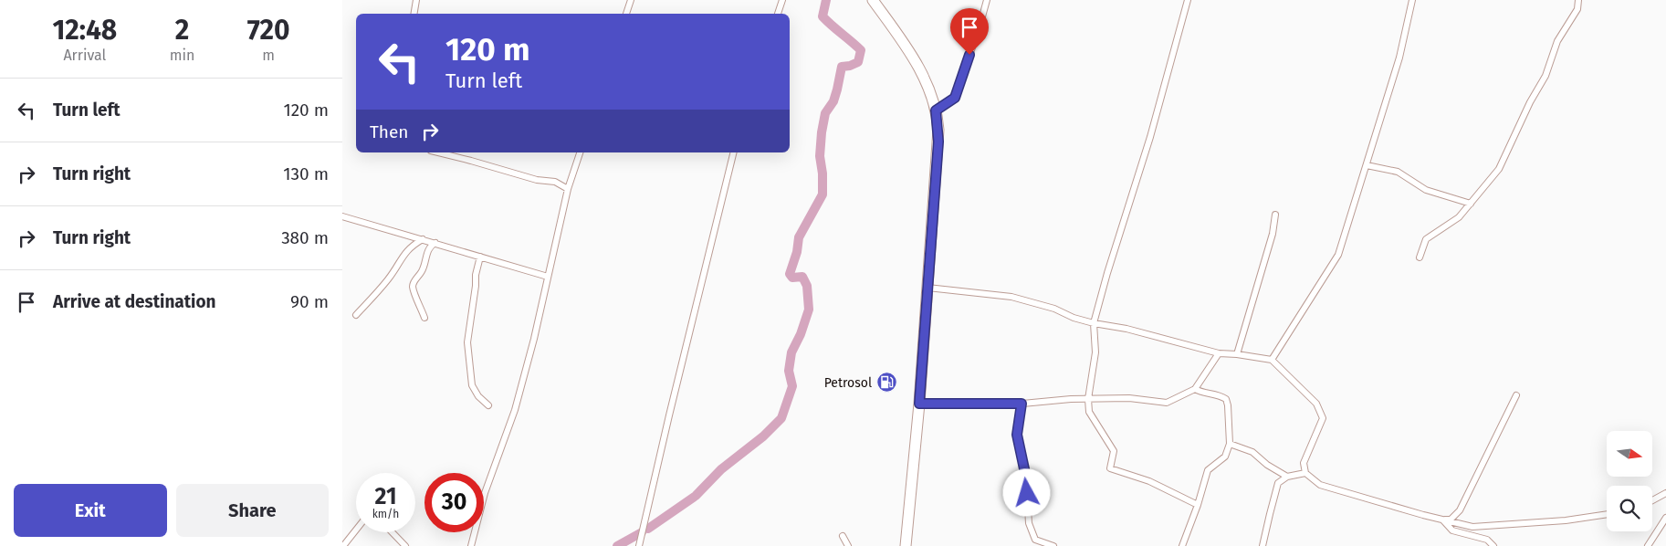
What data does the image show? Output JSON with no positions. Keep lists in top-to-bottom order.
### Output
{
  "places": {
    "fuel station": ["Petrosol"]
  },
  "north": "right",
  "page": {
    "eta": [
      "12:48",
      "Arrival",
      "2",
      "min",
      "720",
      "m"
    ],
    "turn": ["120 m", "Turn left"],
    "list": [
      {
        "name": "Turn left",
        "value": "120 m"
      },
      {
        "name": "Turn right",
        "value": "130 m"
      },
      {
        "name": "Turn right",
        "value": "380 m"
      },
      {
        "name": "Arrive at destination",
        "value": "90 m"
      }
    ],
    "then": "Then",
    "speed": "21 km/h",
    "limit": "30",
    "buttons": ["Exit", "Share"]
  }
}
